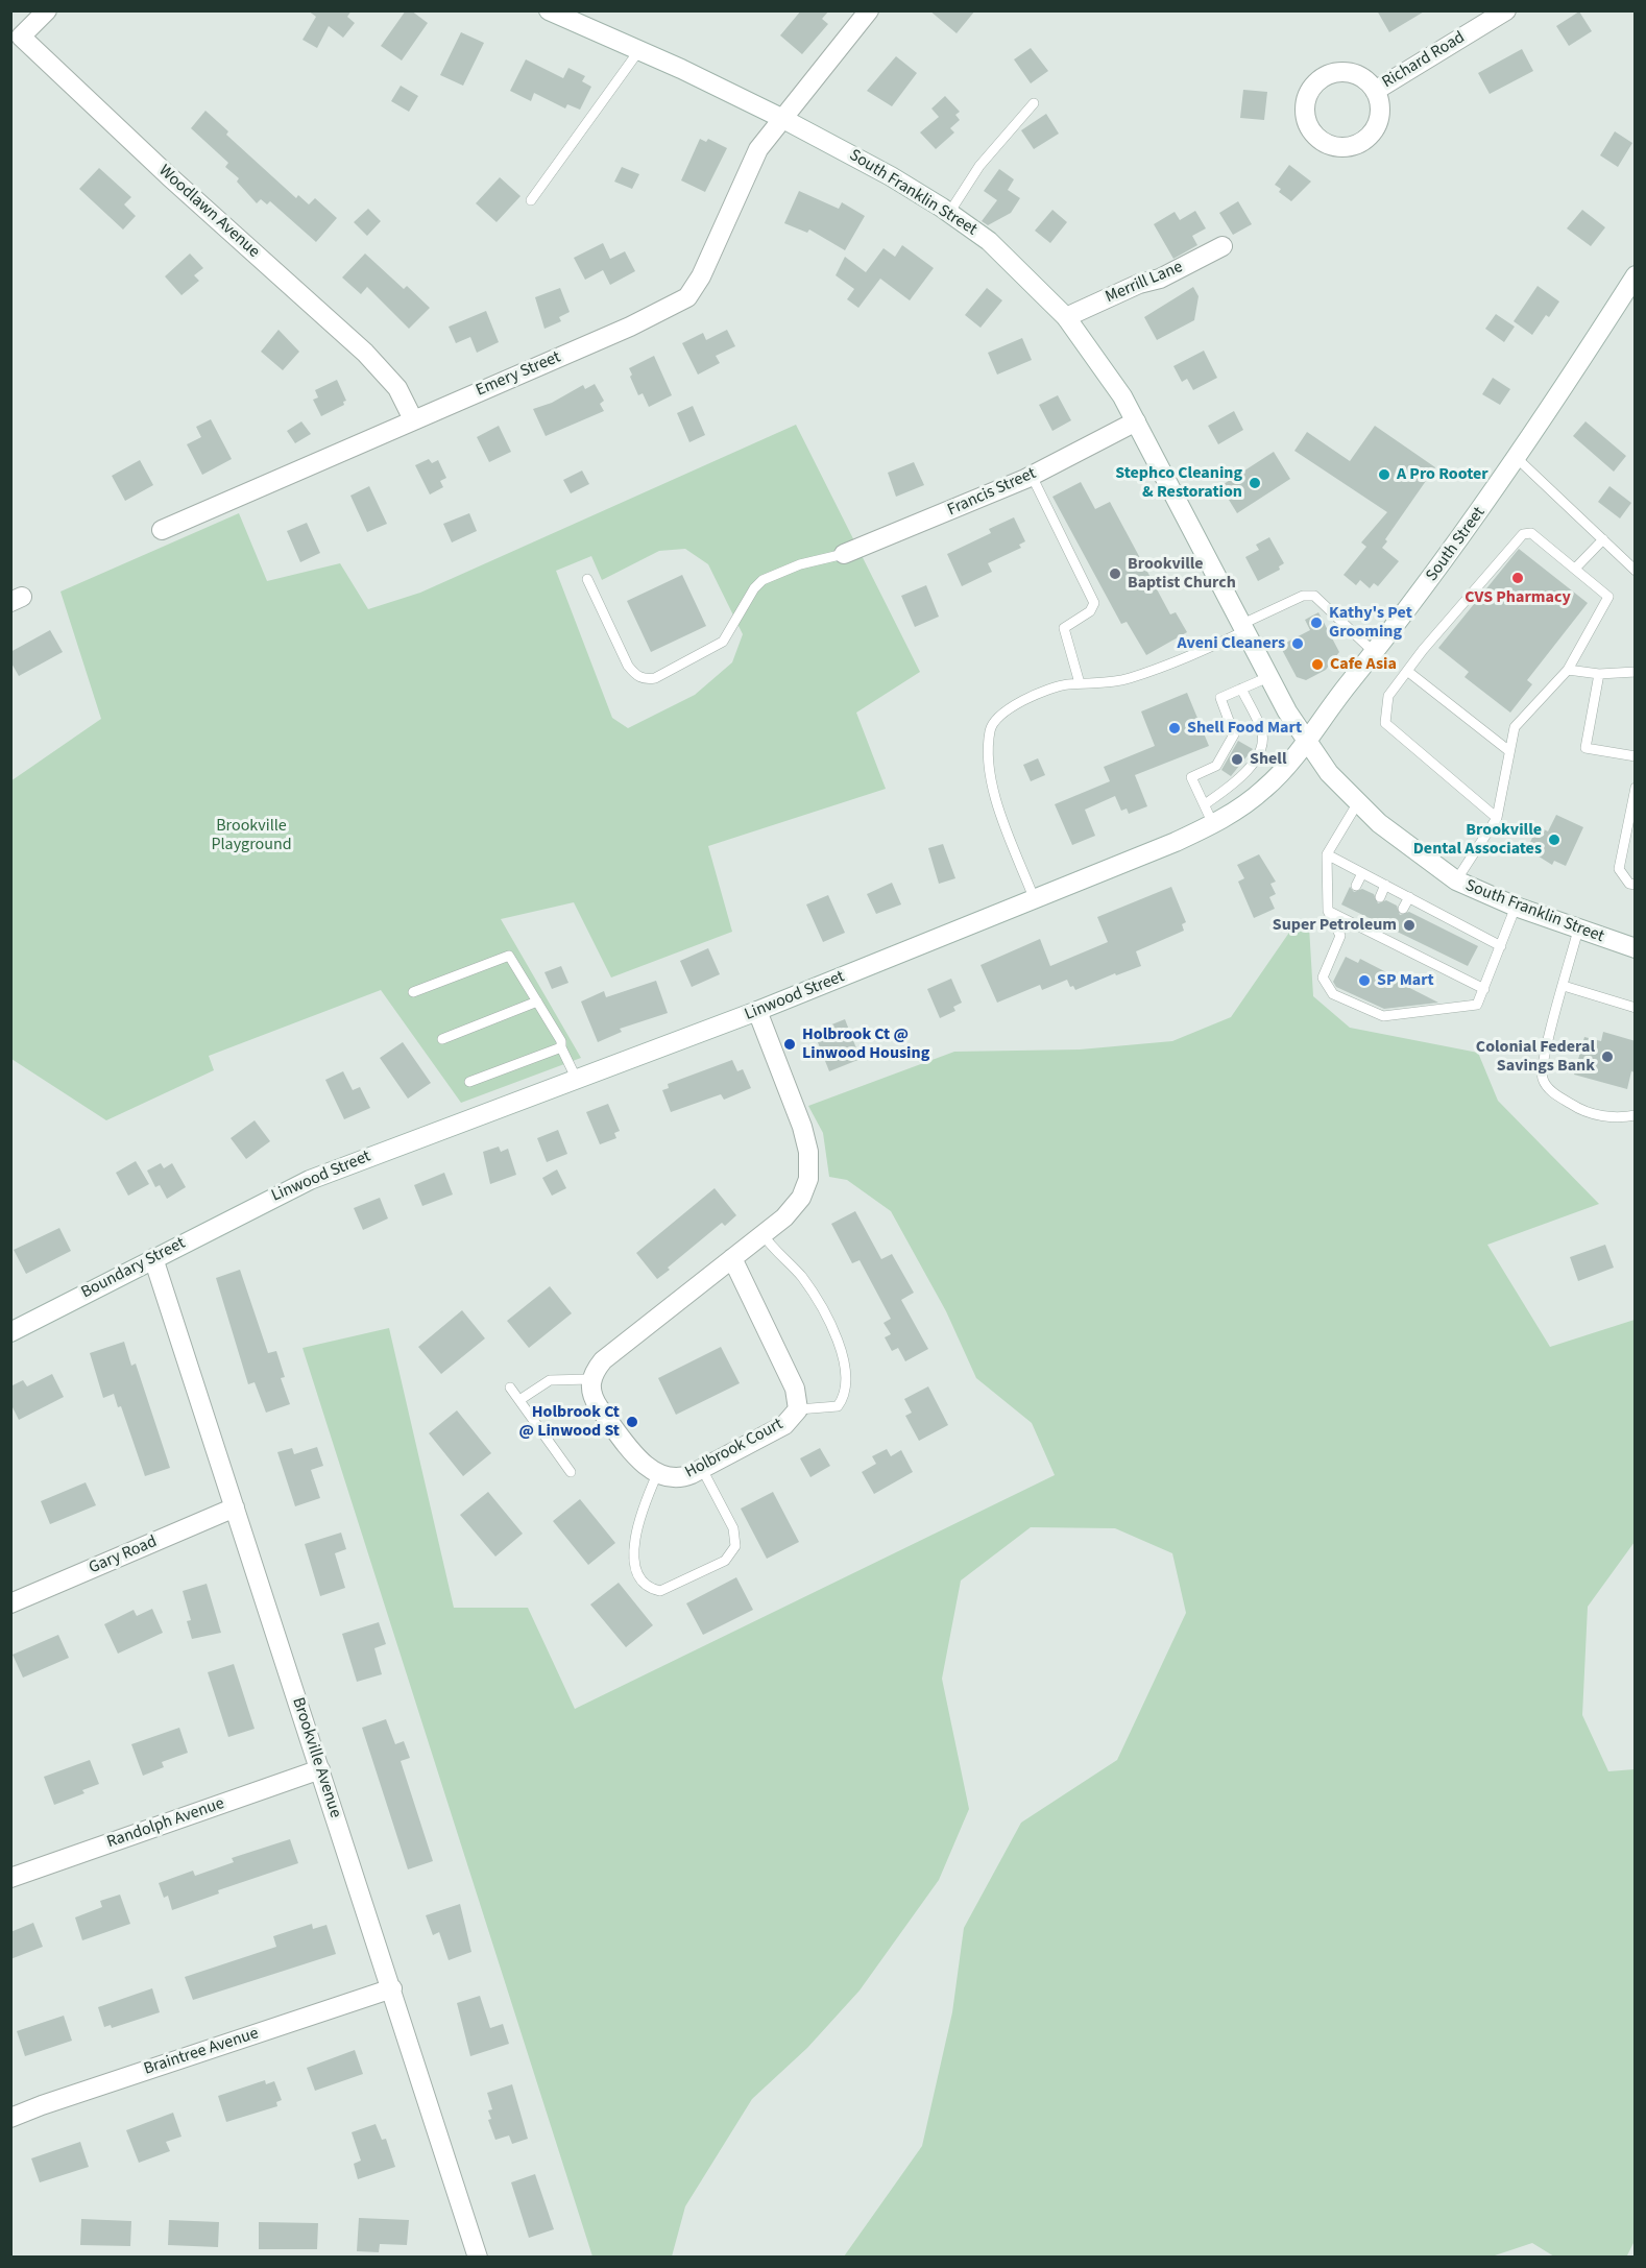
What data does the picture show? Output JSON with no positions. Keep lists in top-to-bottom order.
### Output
{
  "streets": {
    "street": [
      "Richard Road",
      "South Franklin Street",
      "Woodlawn Avenue",
      "Merrill Lane",
      "Emery Street",
      "Francis Street",
      "South Street",
      "Linwood Street",
      "Boundary Street",
      "Holbrook Court",
      "Gary Road",
      "Brookville Avenue",
      "Randolph Avenue",
      "Braintree Avenue"
    ]
  },
  "crossings": [
    ["South Franklin Street", "Merrill Lane"],
    ["South Franklin Street", "Emery Street"],
    ["South Franklin Street", "Francis Street"],
    ["South Franklin Street", "South Street"],
    ["South Franklin Street", "Linwood Street"],
    ["Woodlawn Avenue", "Emery Street"],
    ["South Street", "Linwood Street"],
    ["Linwood Street", "Boundary Street"],
    ["Boundary Street", "Brookville Avenue"],
    ["Gary Road", "Brookville Avenue"],
    ["Brookville Avenue", "Randolph Avenue"],
    ["Brookville Avenue", "Braintree Avenue"]
  ],
  "parks": ["Brookville Playground"],
  "places": [
    "A Pro Rooter",
    "Stephco Cleaning & Restoration",
    "Brookville Baptist Church",
    "CVS Pharmacy",
    "Kathy's Pet Grooming",
    "Aveni Cleaners",
    "Cafe Asia",
    "Shell Food Mart",
    "Shell",
    "Brookville Dental Associates",
    "Super Petroleum",
    "SP Mart",
    "Holbrook Ct @ Linwood Housing",
    "Colonial Federal Savings Bank",
    "Holbrook Ct @ Linwood St"
  ]
}
